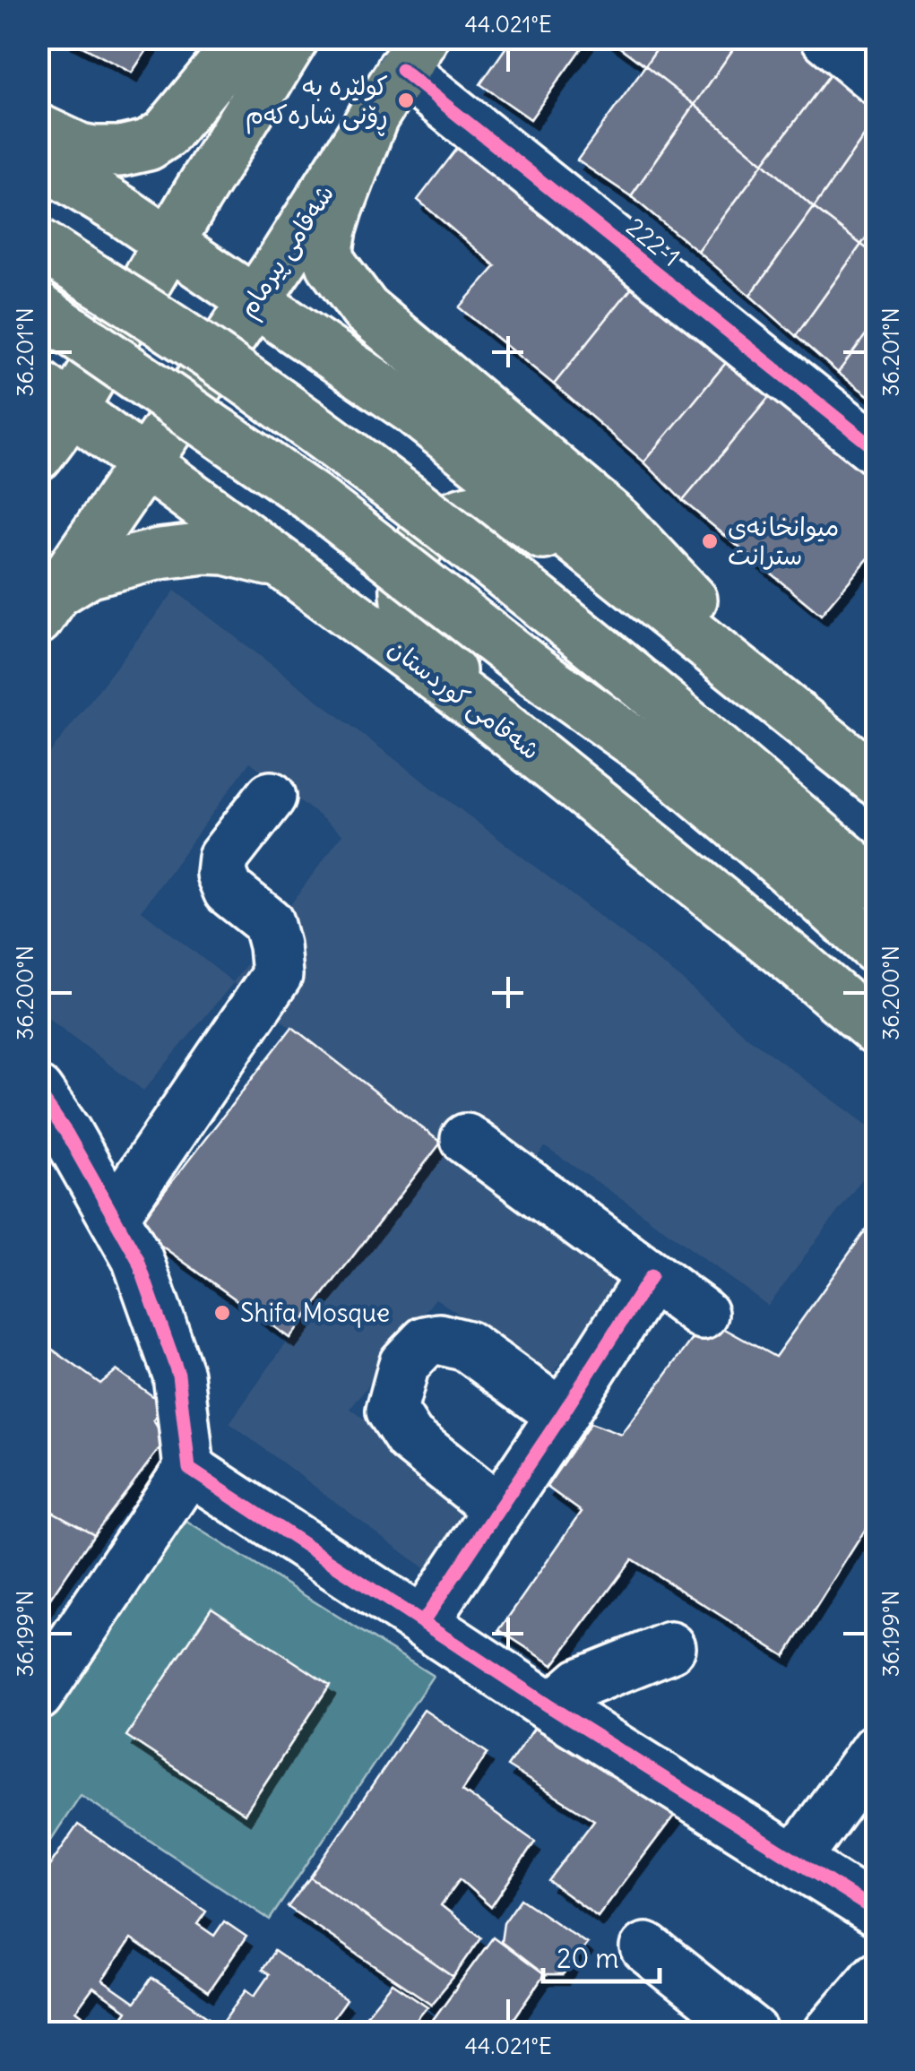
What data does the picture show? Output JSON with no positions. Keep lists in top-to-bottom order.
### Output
{
  "streets": {
    "main road": ["شەقامی پیرمام", "شەقامی کوردستان"],
    "street": ["222-1"]
  },
  "crossings": [
    ["222-1", "شەقامی پیرمام"],
    ["شەقامی پیرمام", "شەقامی کوردستان"]
  ],
  "places": ["کولێرە بە ڕۆنی شارەکەم", "میوانخانەی سترانت", "Shifa Mosque"],
  "scale_bar": "20 m",
  "coordinates": [
    "44.021°E",
    "36.201°N",
    "36.200°N",
    "36.199°N"
  ]
}
